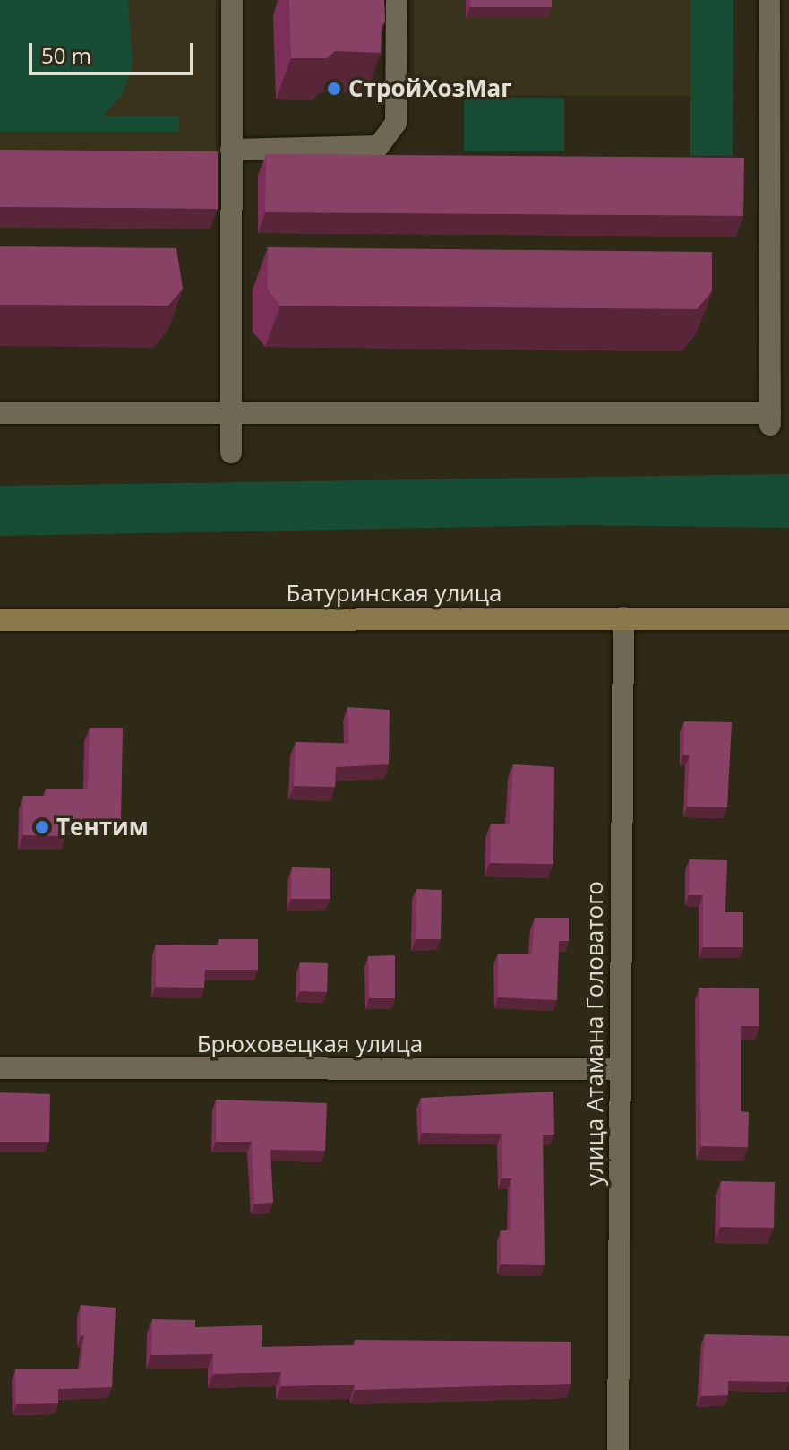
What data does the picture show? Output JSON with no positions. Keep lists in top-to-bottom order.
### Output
{
  "streets": {
    "street": ["Батуринская улица", "улица Атамана Головатого", "Брюховецкая улица"]
  },
  "crossings": [
    ["Батуринская улица", "улица Атамана Головатого"],
    ["улица Атамана Головатого", "Брюховецкая улица"]
  ],
  "places": ["СтройХозМаг", "Тентим"],
  "scale_bar": "50 m"
}
